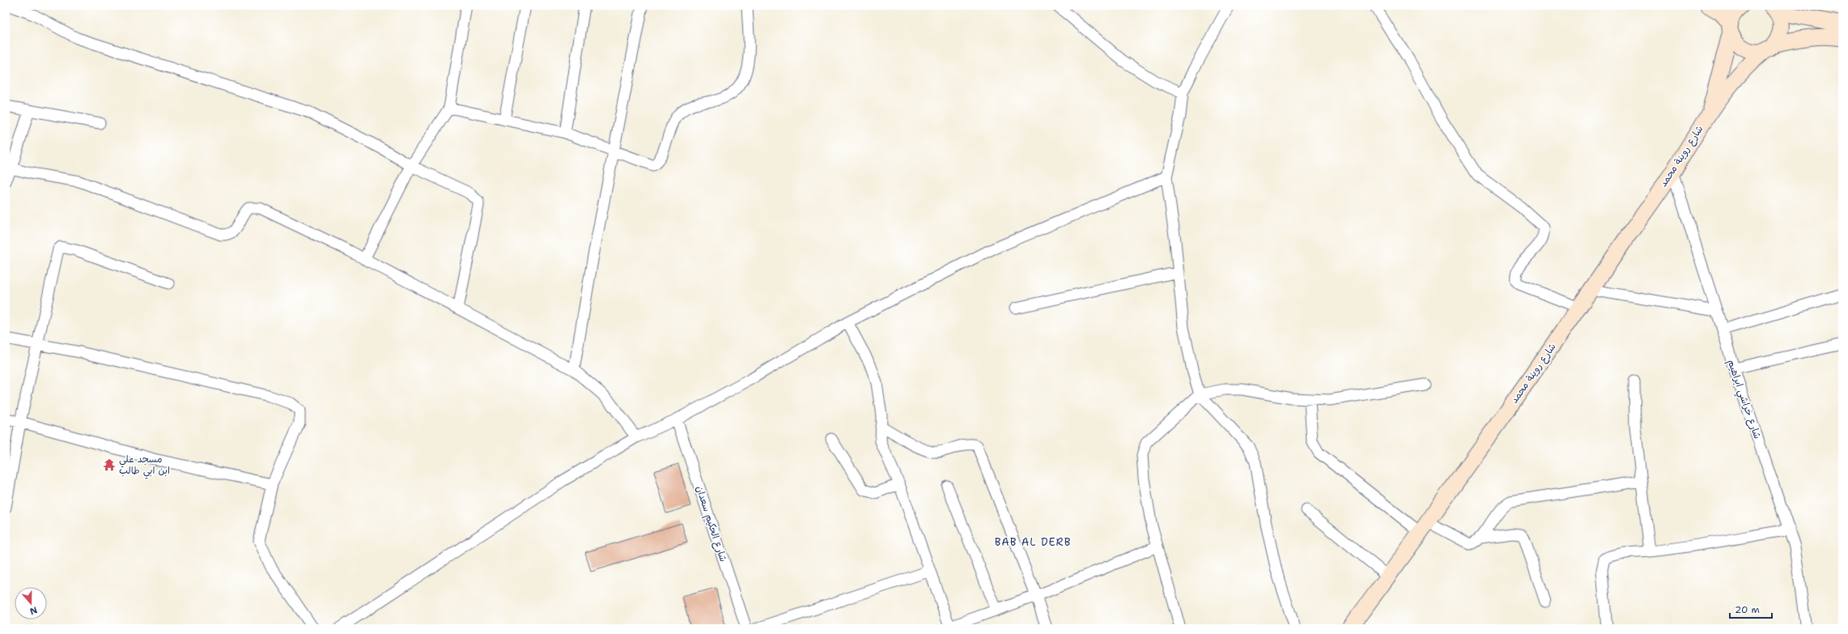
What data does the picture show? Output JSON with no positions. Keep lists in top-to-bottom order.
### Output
{
  "streets": {
    "main road": ["شارع روينة محمد"],
    "street": ["شارع خراشي ابراهيم", "شارع الحكيم سعدان"]
  },
  "crossings": [
    ["شارع روينة محمد", "شارع خراشي ابراهيم"]
  ],
  "districts": ["BAB AL DERB"],
  "places": {
    "temple": ["مسجد علي ابن ابي طالب"]
  },
  "scale_bar": "20 m",
  "north": "bottom"
}
